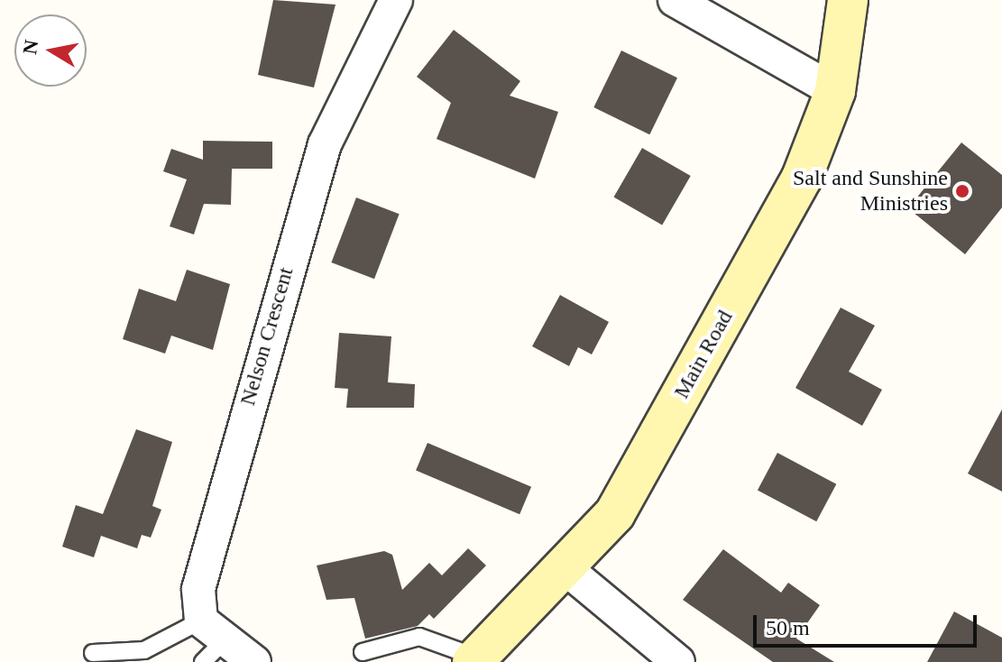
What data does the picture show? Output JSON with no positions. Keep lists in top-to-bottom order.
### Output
{
  "streets": {
    "main road": ["Main Road"],
    "street": ["Nelson Crescent"]
  },
  "places": ["Salt and Sunshine Ministries"],
  "scale_bar": "50 m",
  "north": "left"
}
